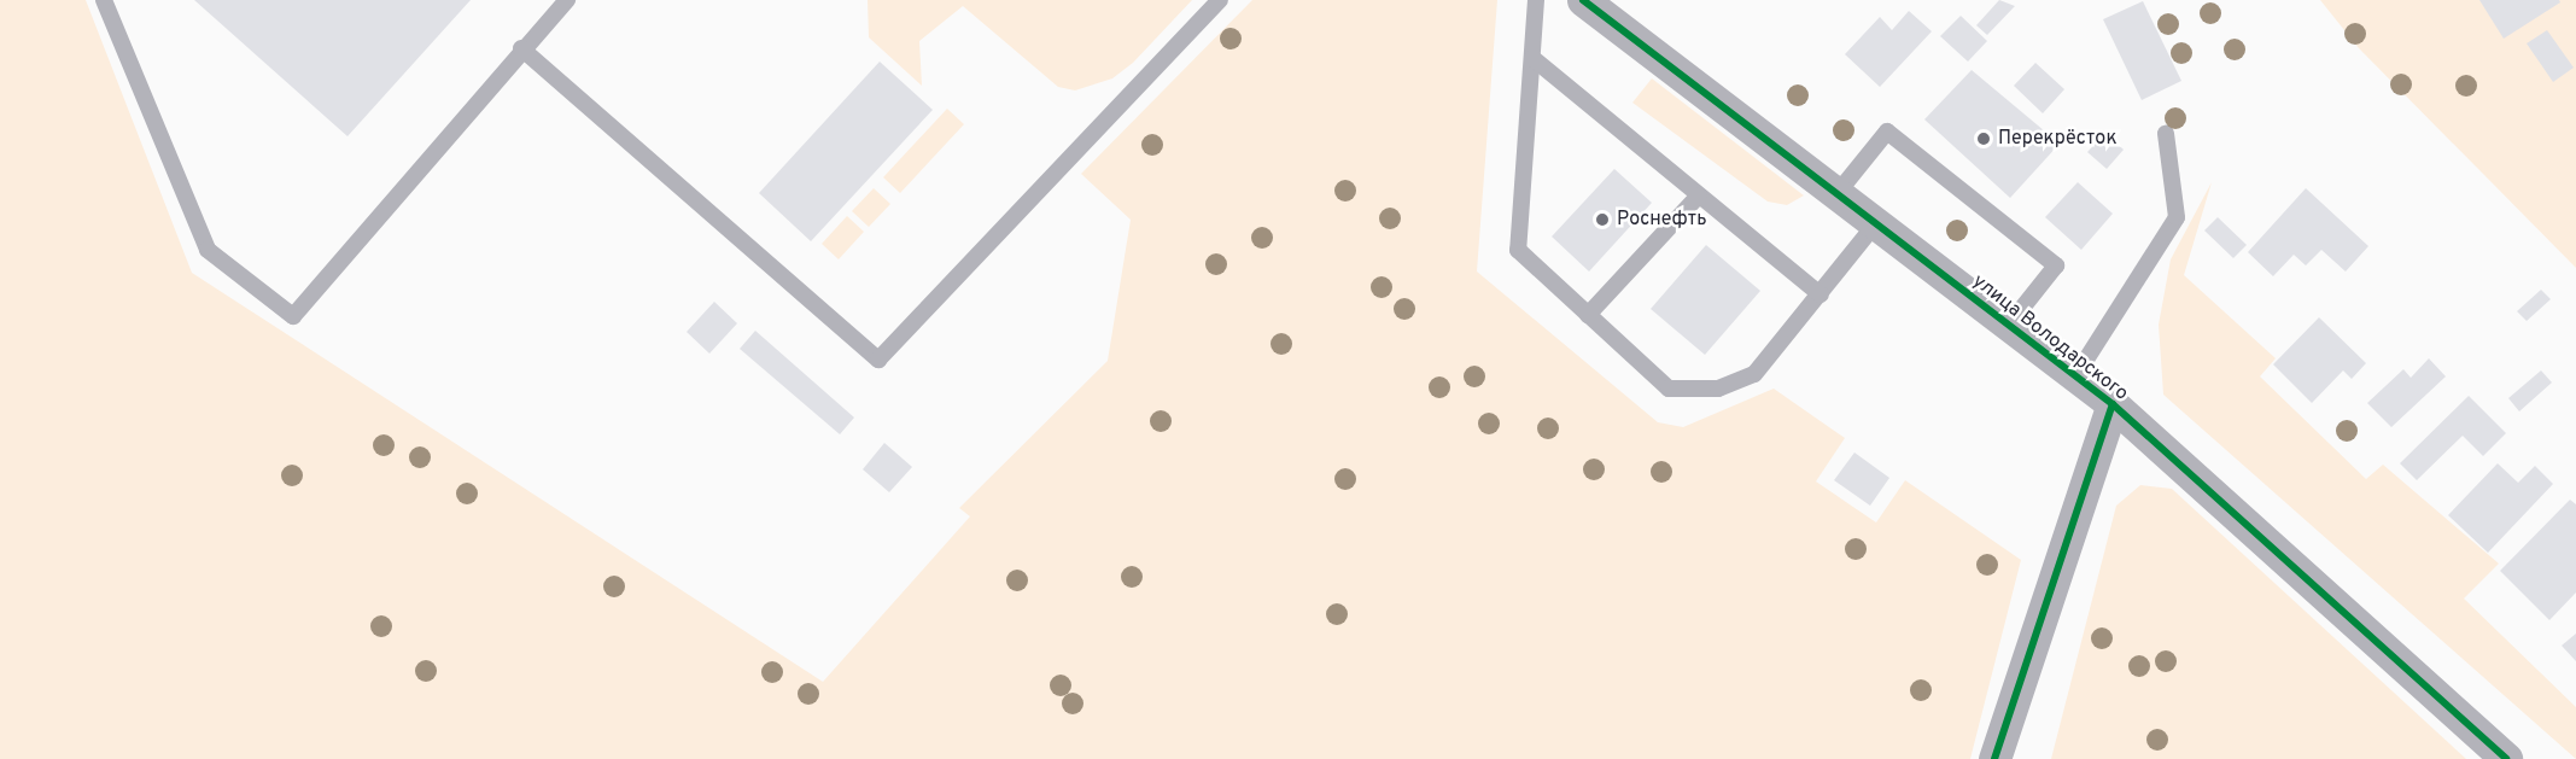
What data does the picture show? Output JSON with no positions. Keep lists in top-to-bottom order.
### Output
{
  "streets": {
    "street": ["улица Володарского"]
  },
  "places": ["Перекрёсток", "Роснефть"]
}
